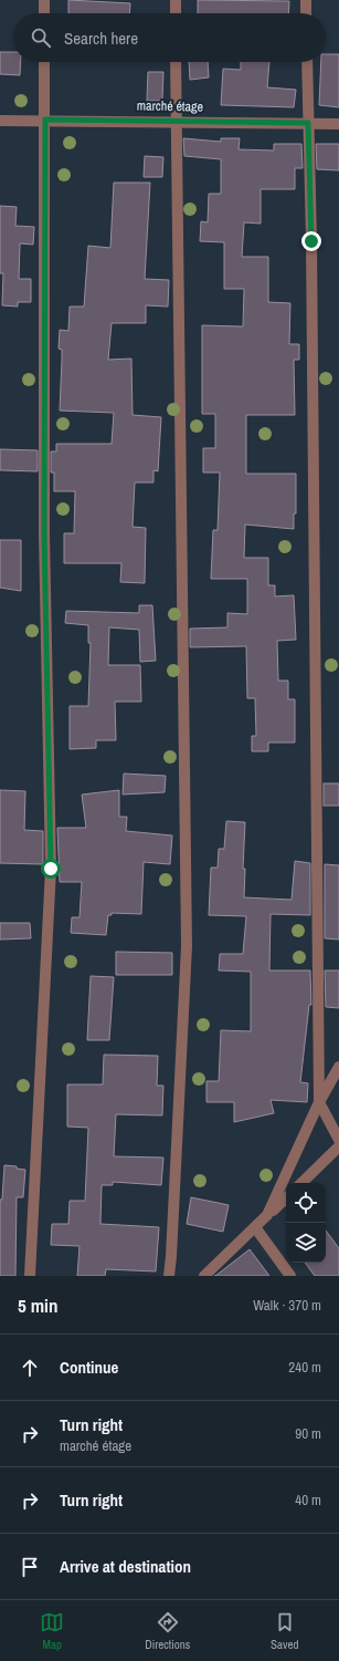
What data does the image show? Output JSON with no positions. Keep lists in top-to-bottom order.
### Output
{
  "streets": {
    "street": ["marché étage"]
  },
  "page": {
    "search": "Search here",
    "heading": ["5 min", "Walk · 370 m"],
    "list": [
      ["Continue", "240 m"],
      ["Turn right", "marché étage", "90 m"],
      ["Turn right", "40 m"],
      "Arrive at destination"
    ],
    "nav": ["Map", "Directions", "Saved"]
  }
}
